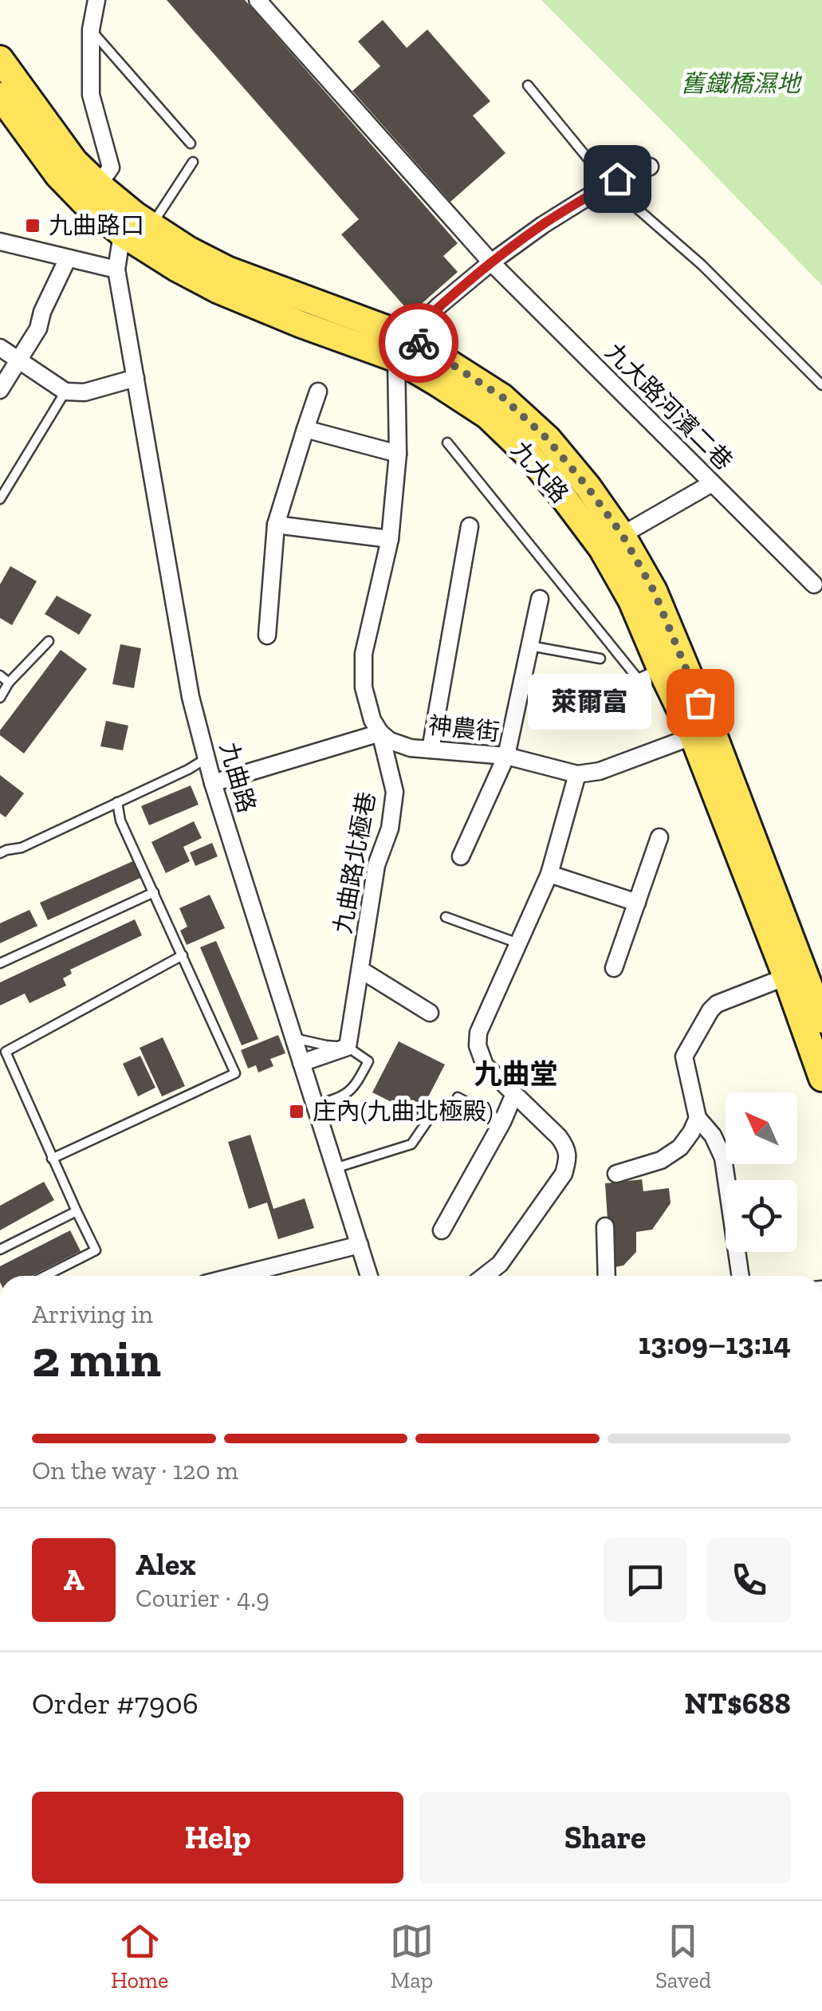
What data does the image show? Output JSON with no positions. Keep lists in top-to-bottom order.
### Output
{
  "streets": {
    "main road": ["九大路"],
    "street": [
      "九大路河濱二巷",
      "神農街",
      "九曲路",
      "九曲路北極巷"
    ]
  },
  "crossings": [
    ["九大路", "神農街"],
    ["九大路", "九曲路"],
    ["九大路", "九曲路北極巷"],
    ["神農街", "九曲路北極巷"]
  ],
  "districts": ["九曲堂"],
  "parks": ["舊鐵橋濕地"],
  "places": {
    "transit": ["九曲路口", "庄內(九曲北極殿)"],
    "other": ["萊爾富"]
  },
  "north": "top left",
  "page": {
    "bubble": "萊爾富",
    "heading": ["2 min", "Arriving in", "13:09–13:14"],
    "panel": [
      "Alex",
      "Courier · 4.9",
      "Order #7906",
      "NT$688"
    ],
    "bar": "On the way · 120 m",
    "round": "A",
    "buttons": ["Help", "Share"],
    "tabs": ["Home", "Map", "Saved"]
  }
}
